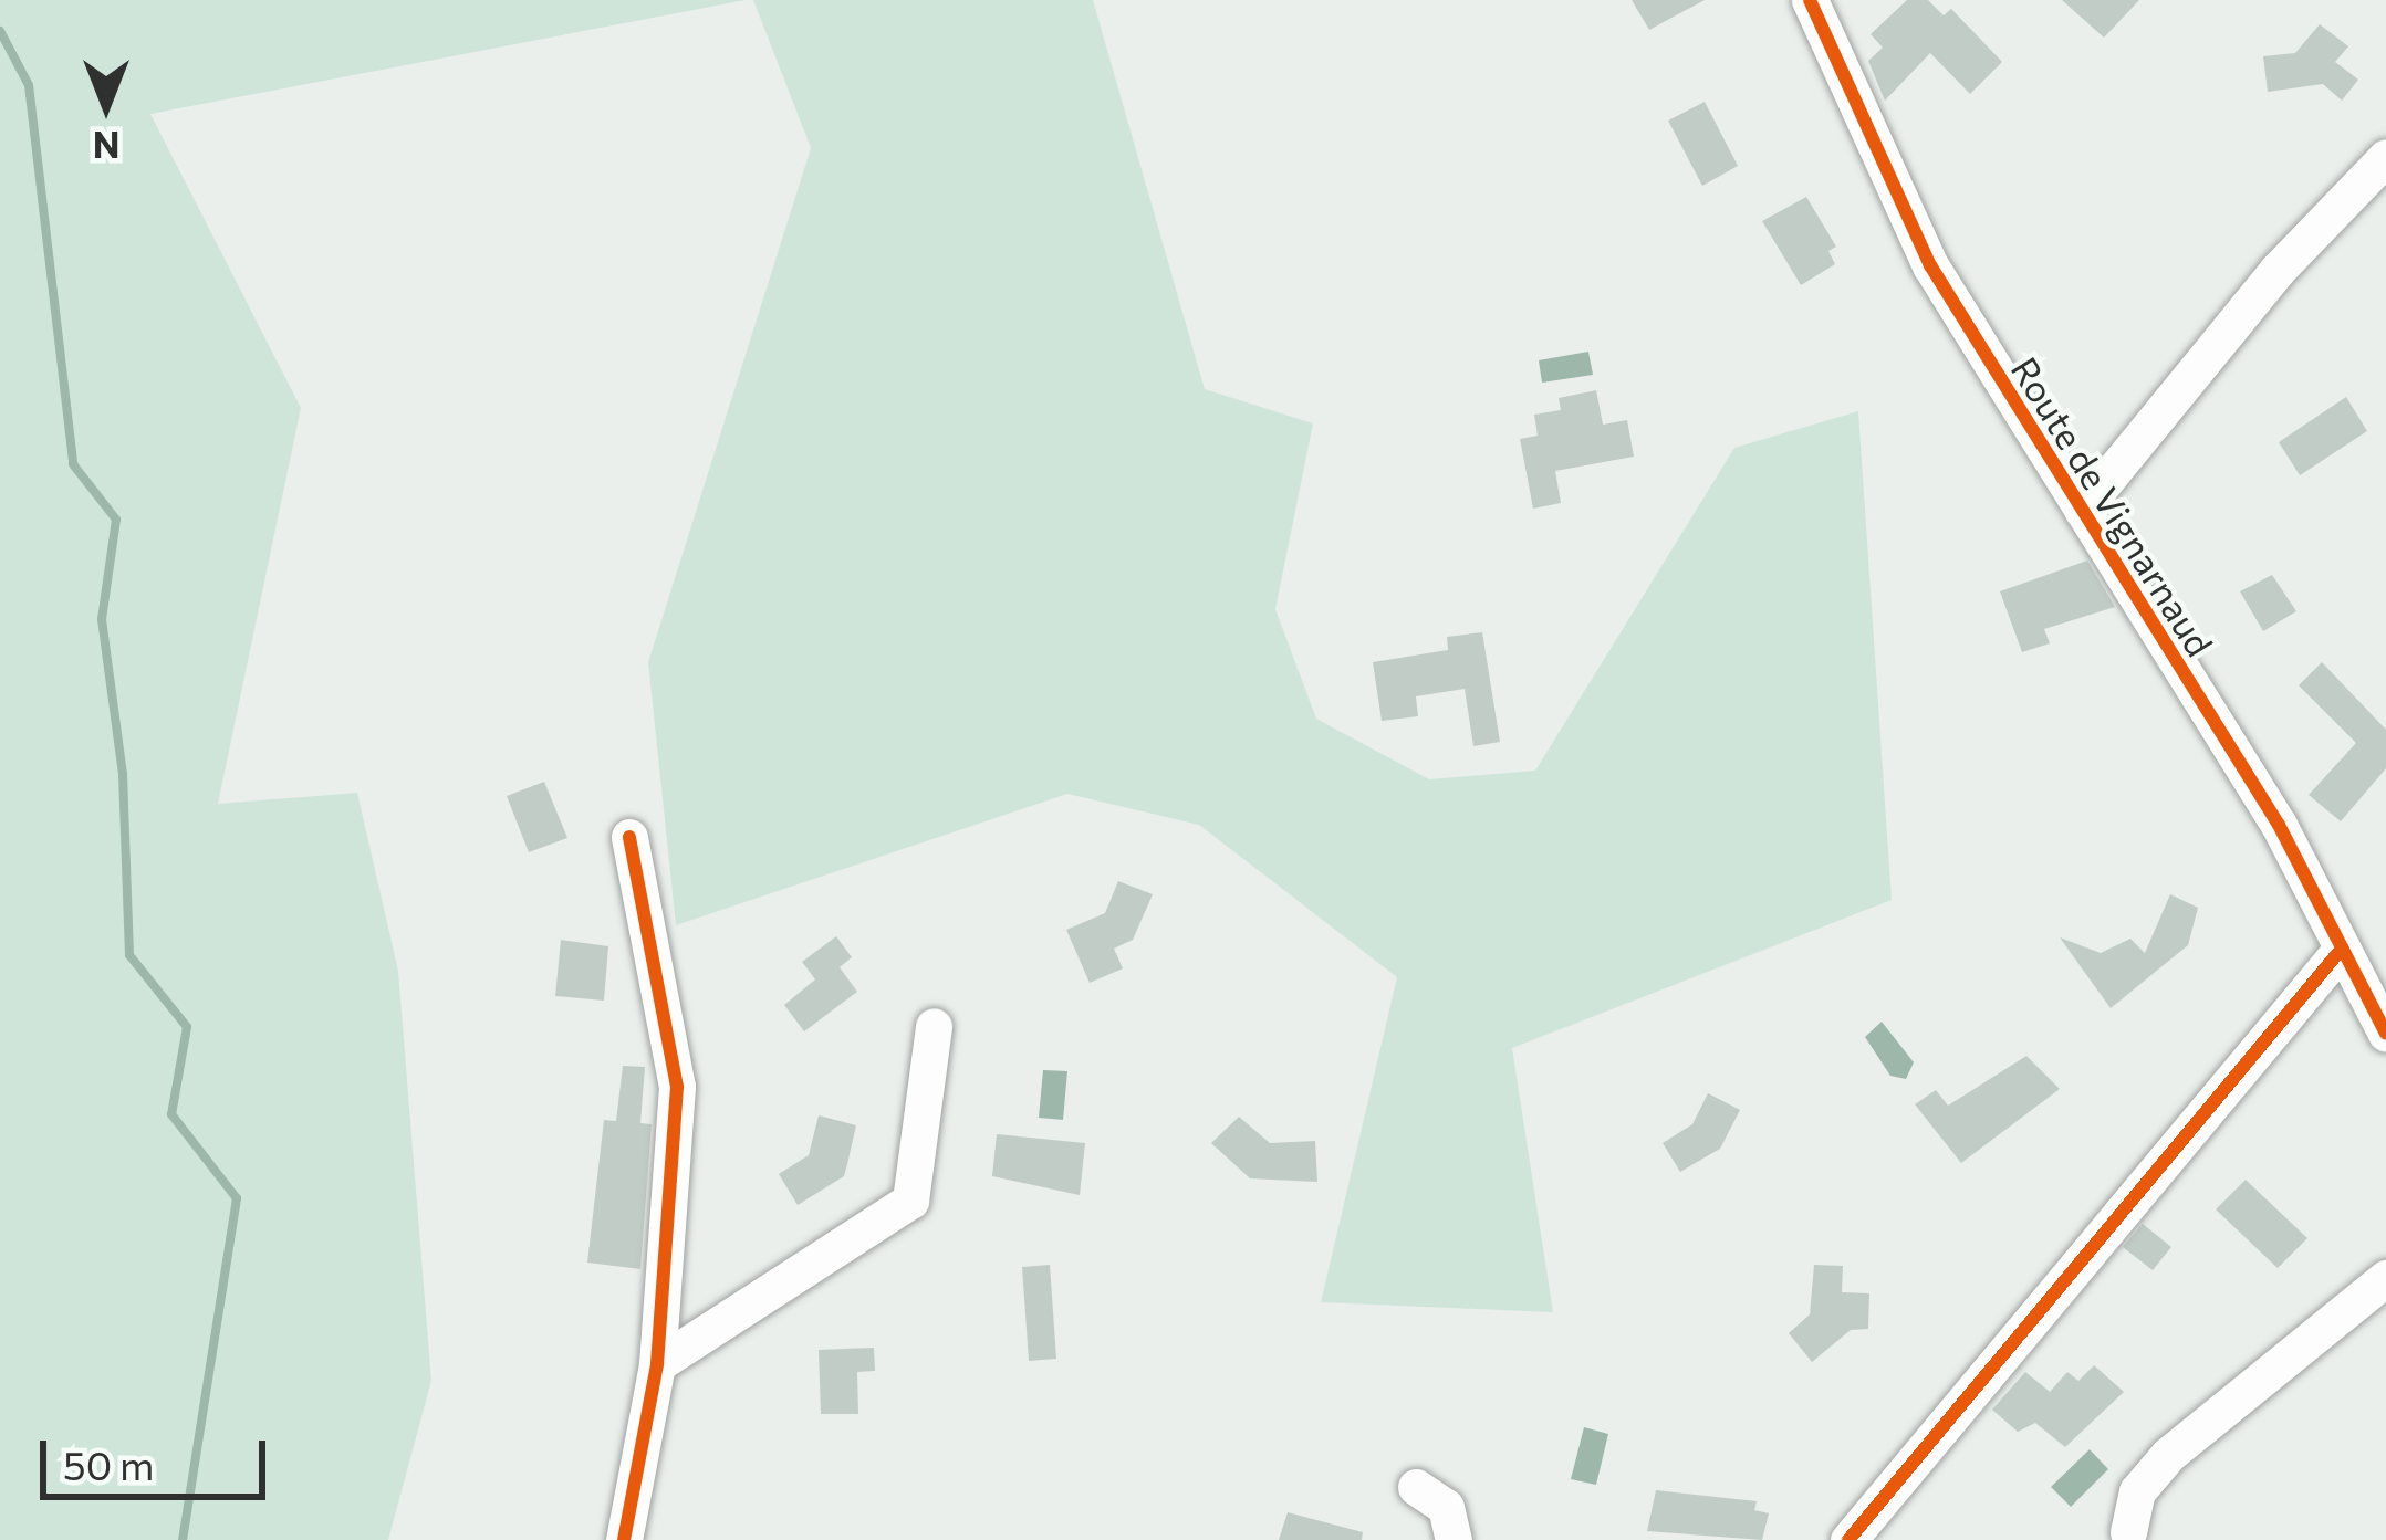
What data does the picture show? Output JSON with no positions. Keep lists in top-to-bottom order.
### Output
{
  "streets": {
    "street": ["Route de Vignarnaud"]
  },
  "scale_bar": "50 m",
  "north": "bottom"
}
